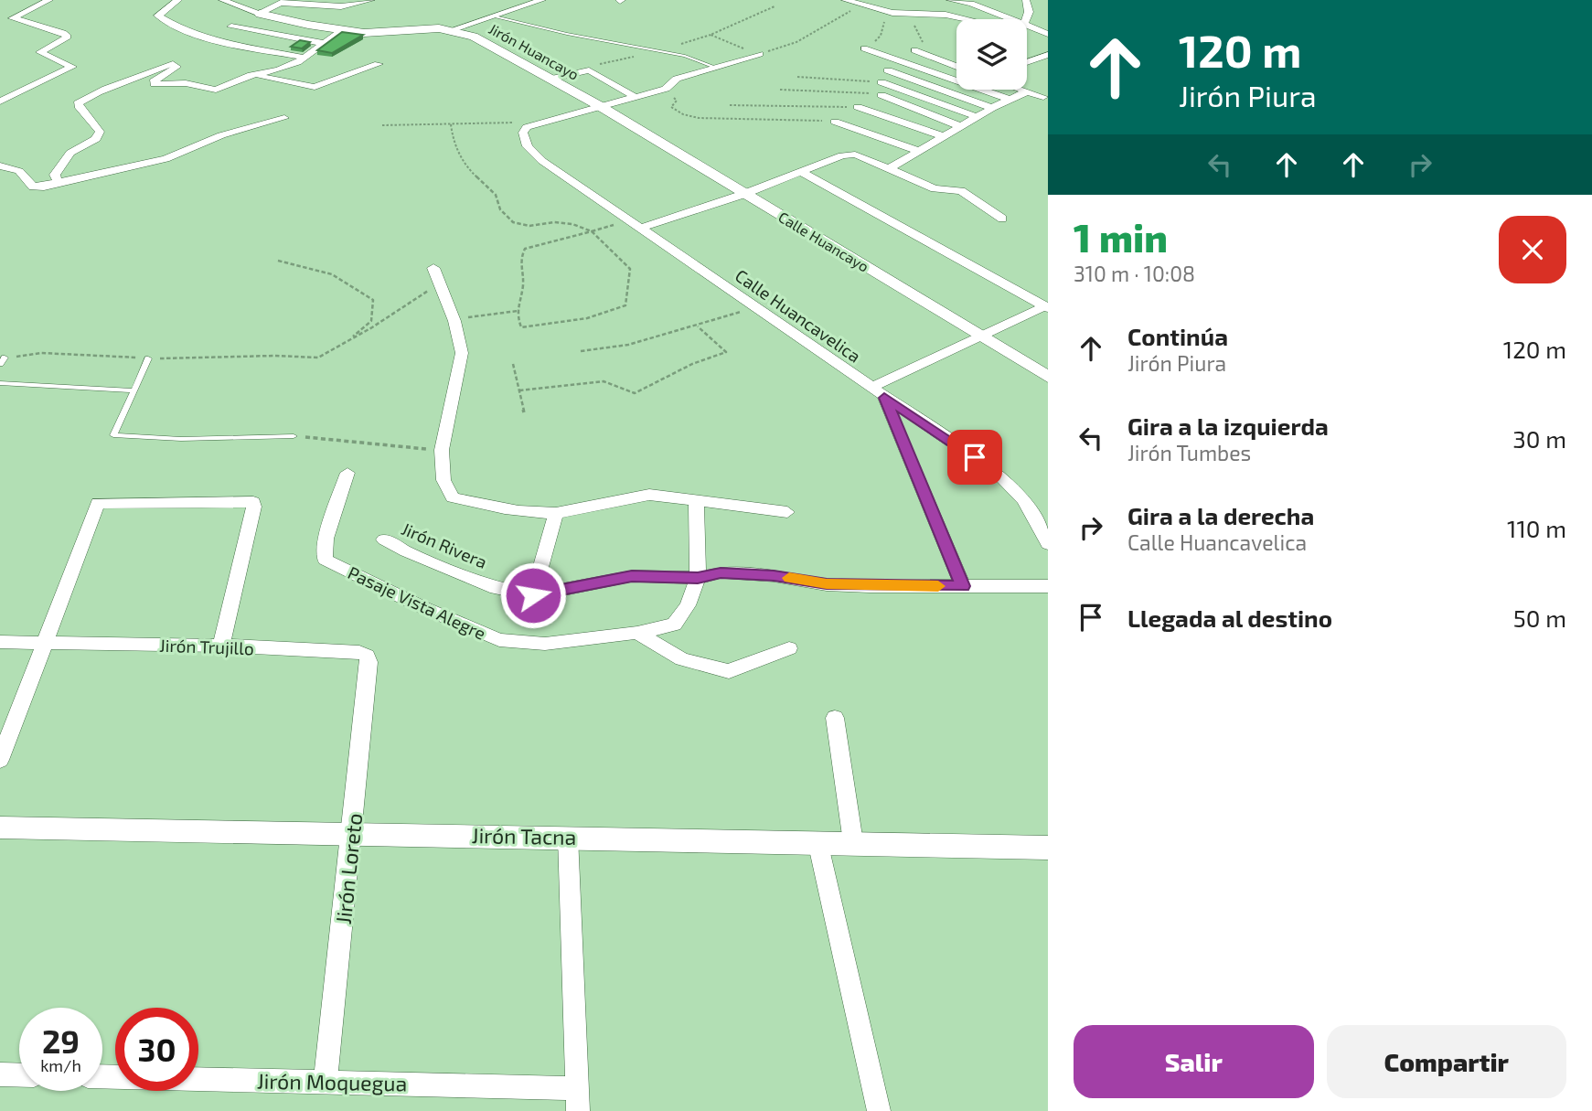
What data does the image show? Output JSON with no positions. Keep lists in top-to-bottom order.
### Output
{
  "streets": {
    "street": [
      "Jirón Huancayo",
      "Calle Huancayo",
      "Calle Huancavelica",
      "Jirón Rivera",
      "Pasaje Vista Alegre",
      "Jirón Trujillo",
      "Jirón Tacna",
      "Jirón Loreto",
      "Jirón Moquegua"
    ]
  },
  "crossings": [
    ["Jirón Huancayo", "Calle Huancayo"],
    ["Jirón Trujillo", "Jirón Loreto"],
    ["Jirón Tacna", "Jirón Loreto"],
    ["Jirón Loreto", "Jirón Moquegua"]
  ],
  "page": {
    "turn": ["120 m", "Jirón Piura"],
    "heading": ["1 min", "310 m · 10:08"],
    "list": [
      {
        "name": "Continúa",
        "note": "Jirón Piura",
        "value": "120 m"
      },
      {
        "name": "Gira a la izquierda",
        "note": "Jirón Tumbes",
        "value": "30 m"
      },
      {
        "name": "Gira a la derecha",
        "note": "Calle Huancavelica",
        "value": "110 m"
      },
      {
        "name": "Llegada al destino",
        "value": "50 m"
      }
    ],
    "speed": "29 km/h",
    "limit": "30",
    "buttons": ["Salir", "Compartir"]
  }
}
